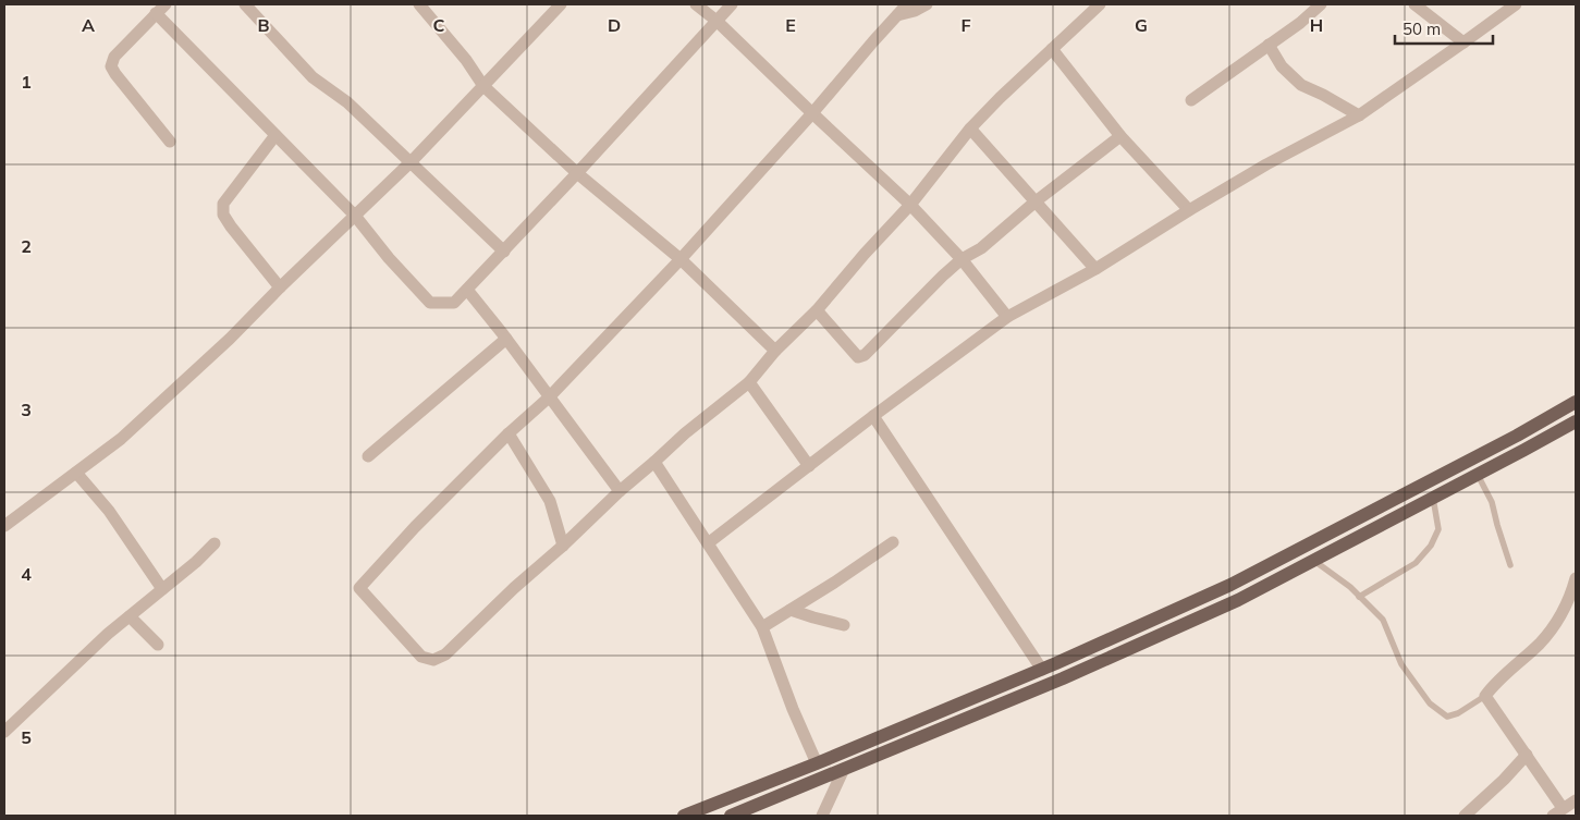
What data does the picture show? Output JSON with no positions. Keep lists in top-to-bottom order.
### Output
{
  "scale_bar": "50 m",
  "grid": {
    "columns": [
      "A",
      "B",
      "C",
      "D",
      "E",
      "F",
      "G",
      "H"
    ],
    "rows": [
      "1",
      "2",
      "3",
      "4",
      "5"
    ]
  }
}
